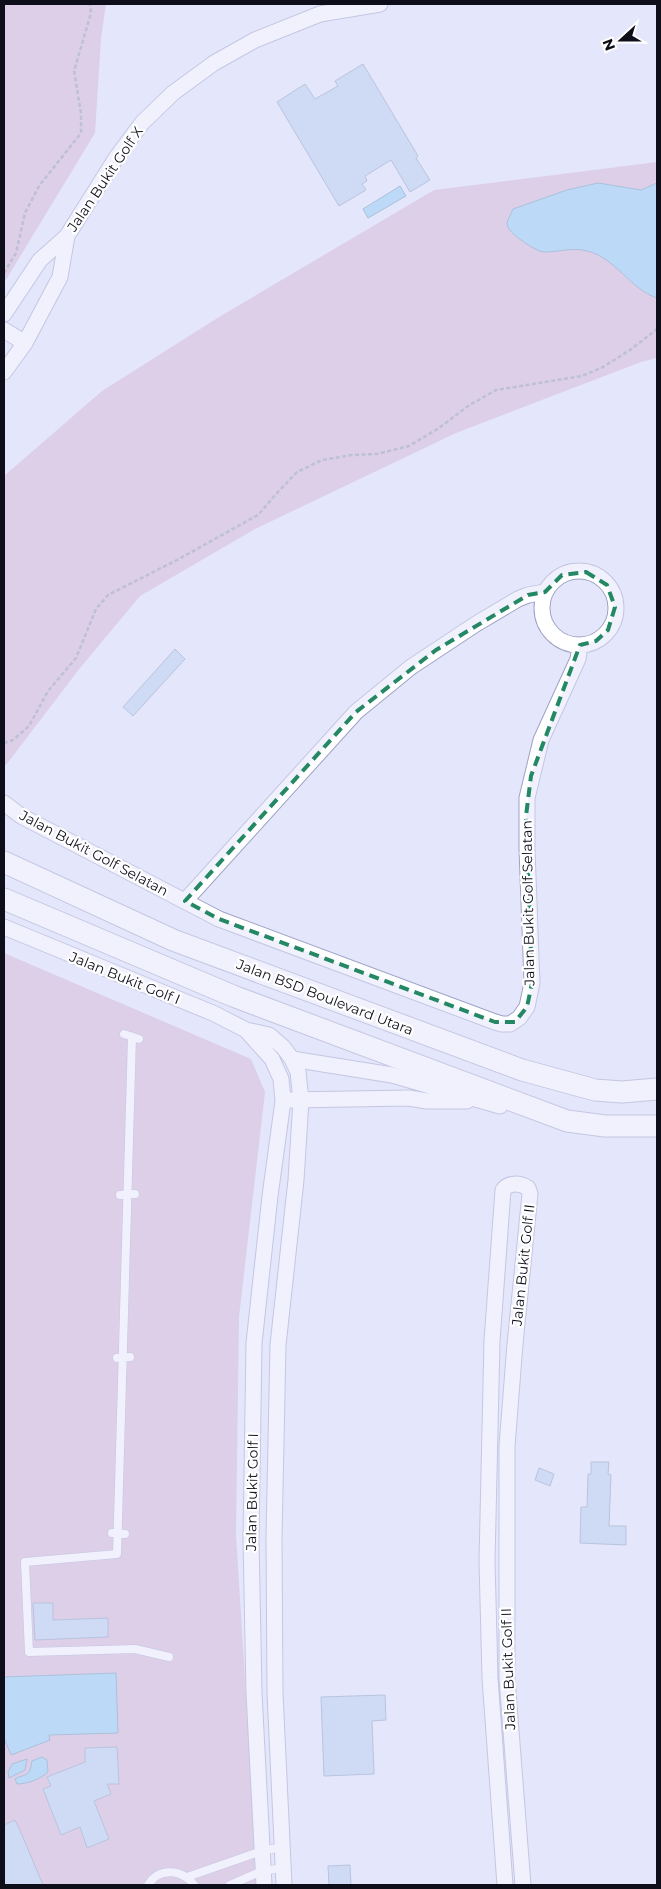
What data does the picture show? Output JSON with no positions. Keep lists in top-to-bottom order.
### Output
{
  "streets": {
    "main road": ["Jalan BSD Boulevard Utara"],
    "street": [
      "Jalan Bukit Golf X",
      "Jalan Bukit Golf Selatan",
      "Jalan Bukit Golf I",
      "Jalan Bukit Golf II"
    ]
  },
  "north": "left"
}
